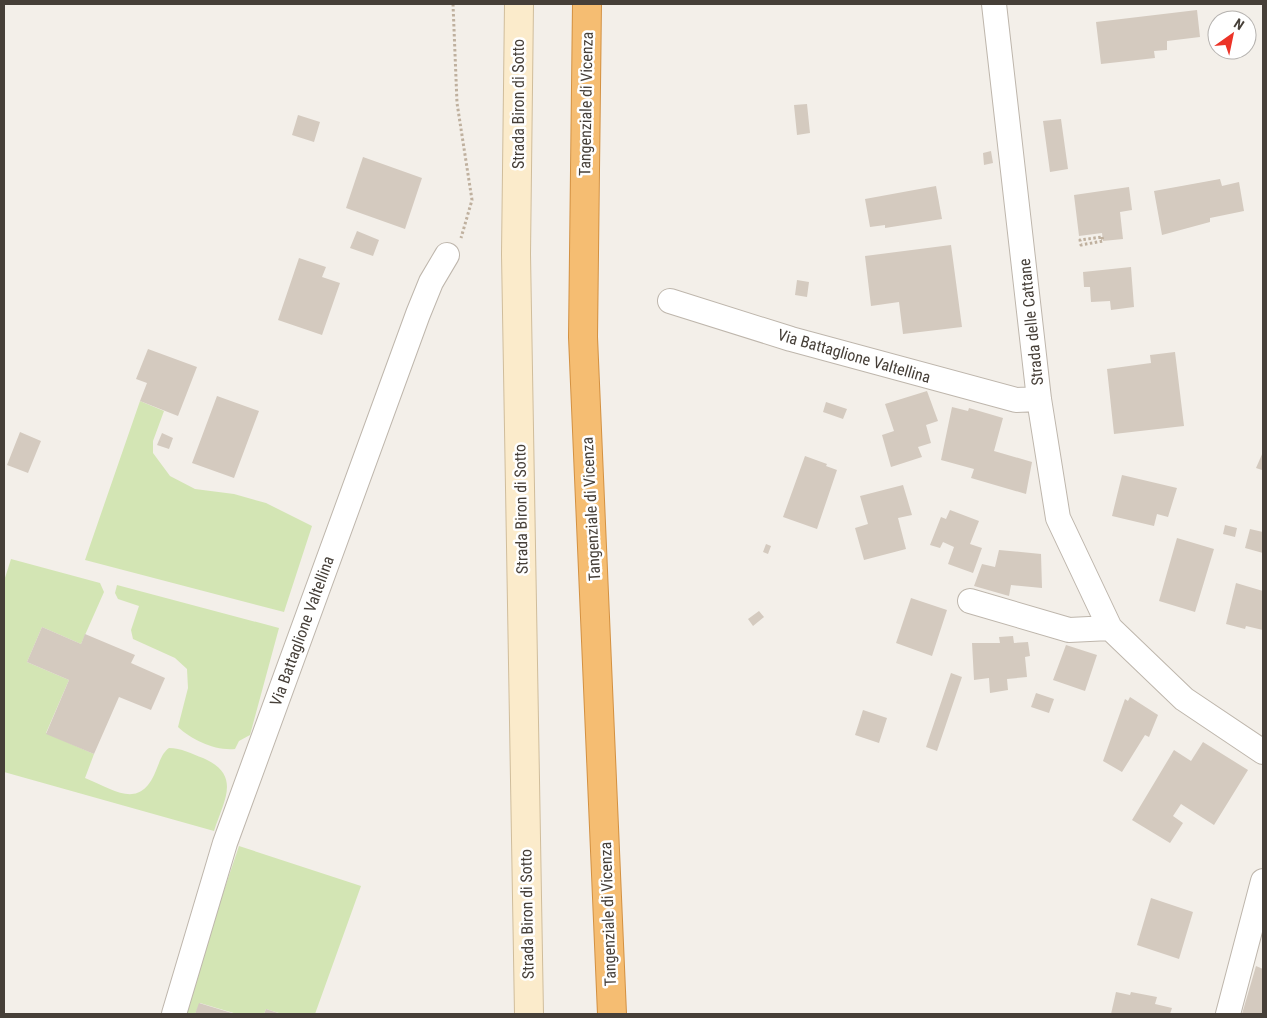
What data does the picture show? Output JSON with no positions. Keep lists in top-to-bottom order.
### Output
{
  "streets": {
    "highway": ["Tangenziale di Vicenza"],
    "street": ["Strada Biron di Sotto", "Strada delle Cattane", "Via Battaglione Valtellina"]
  },
  "crossings": [
    ["Strada delle Cattane", "Via Battaglione Valtellina"]
  ],
  "north": "top right"
}
